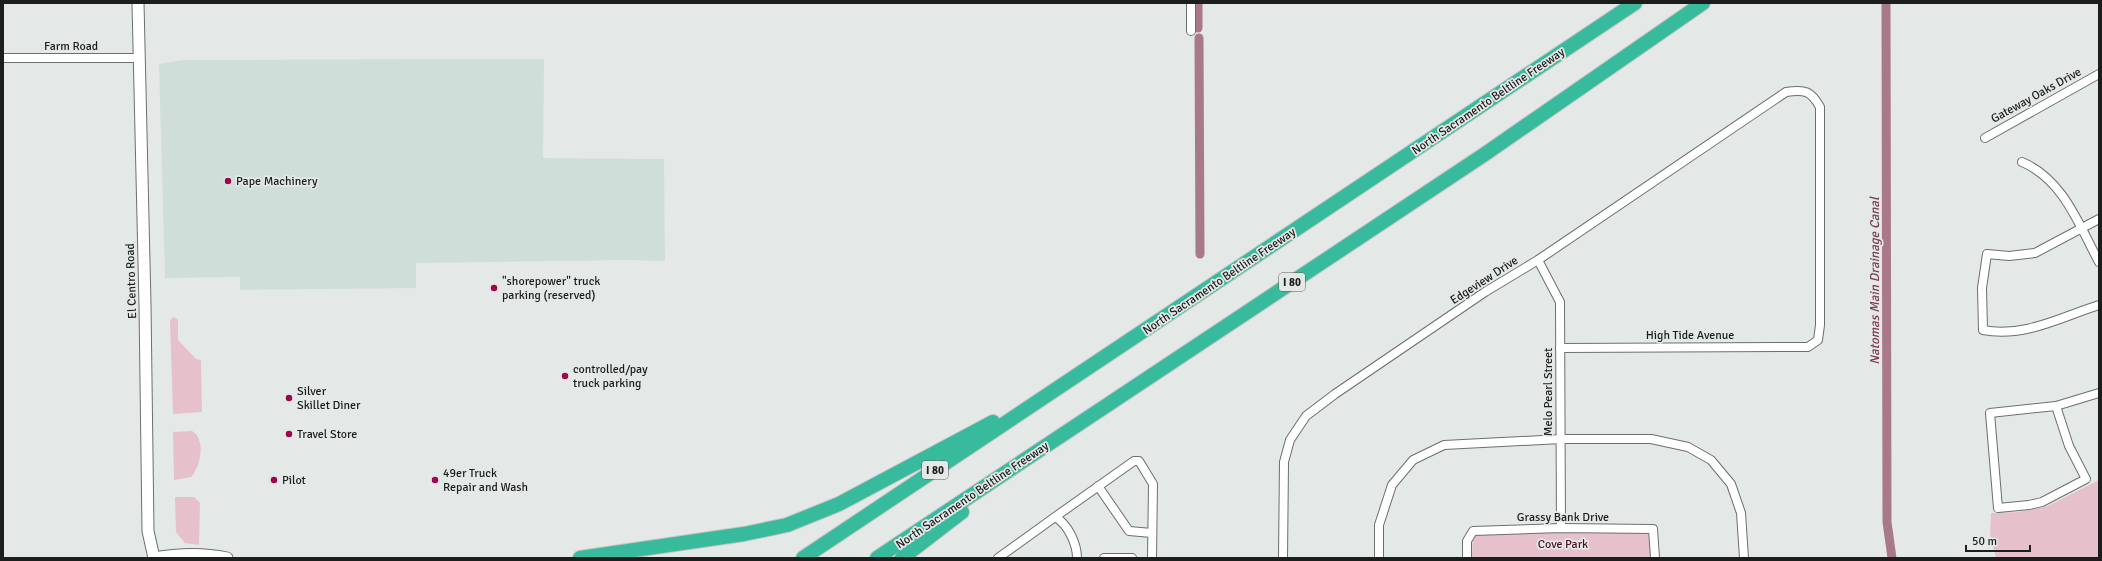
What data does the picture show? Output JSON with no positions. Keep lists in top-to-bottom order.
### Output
{
  "streets": {
    "highway": ["North Sacramento Beltline Freeway", "I 80"],
    "main road": ["El Centro Road"],
    "street": [
      "Farm Road",
      "Gateway Oaks Drive",
      "Edgeview Drive",
      "High Tide Avenue",
      "Melo Pearl Street",
      "Grassy Bank Drive"
    ]
  },
  "crossings": [
    ["Farm Road", "El Centro Road"],
    ["Edgeview Drive", "High Tide Avenue"],
    ["Edgeview Drive", "Melo Pearl Street"],
    ["High Tide Avenue", "Melo Pearl Street"],
    ["Melo Pearl Street", "Grassy Bank Drive"]
  ],
  "water": ["Natomas Main Drainage Canal"],
  "parks": ["Cove Park"],
  "places": [
    "Pape Machinery",
    "\"shorepower\" truck parking (reserved)",
    "controlled/pay truck parking",
    "Silver Skillet Diner",
    "Travel Store",
    "Pilot",
    "49er Truck Repair and Wash"
  ],
  "scale_bar": "50 m"
}
